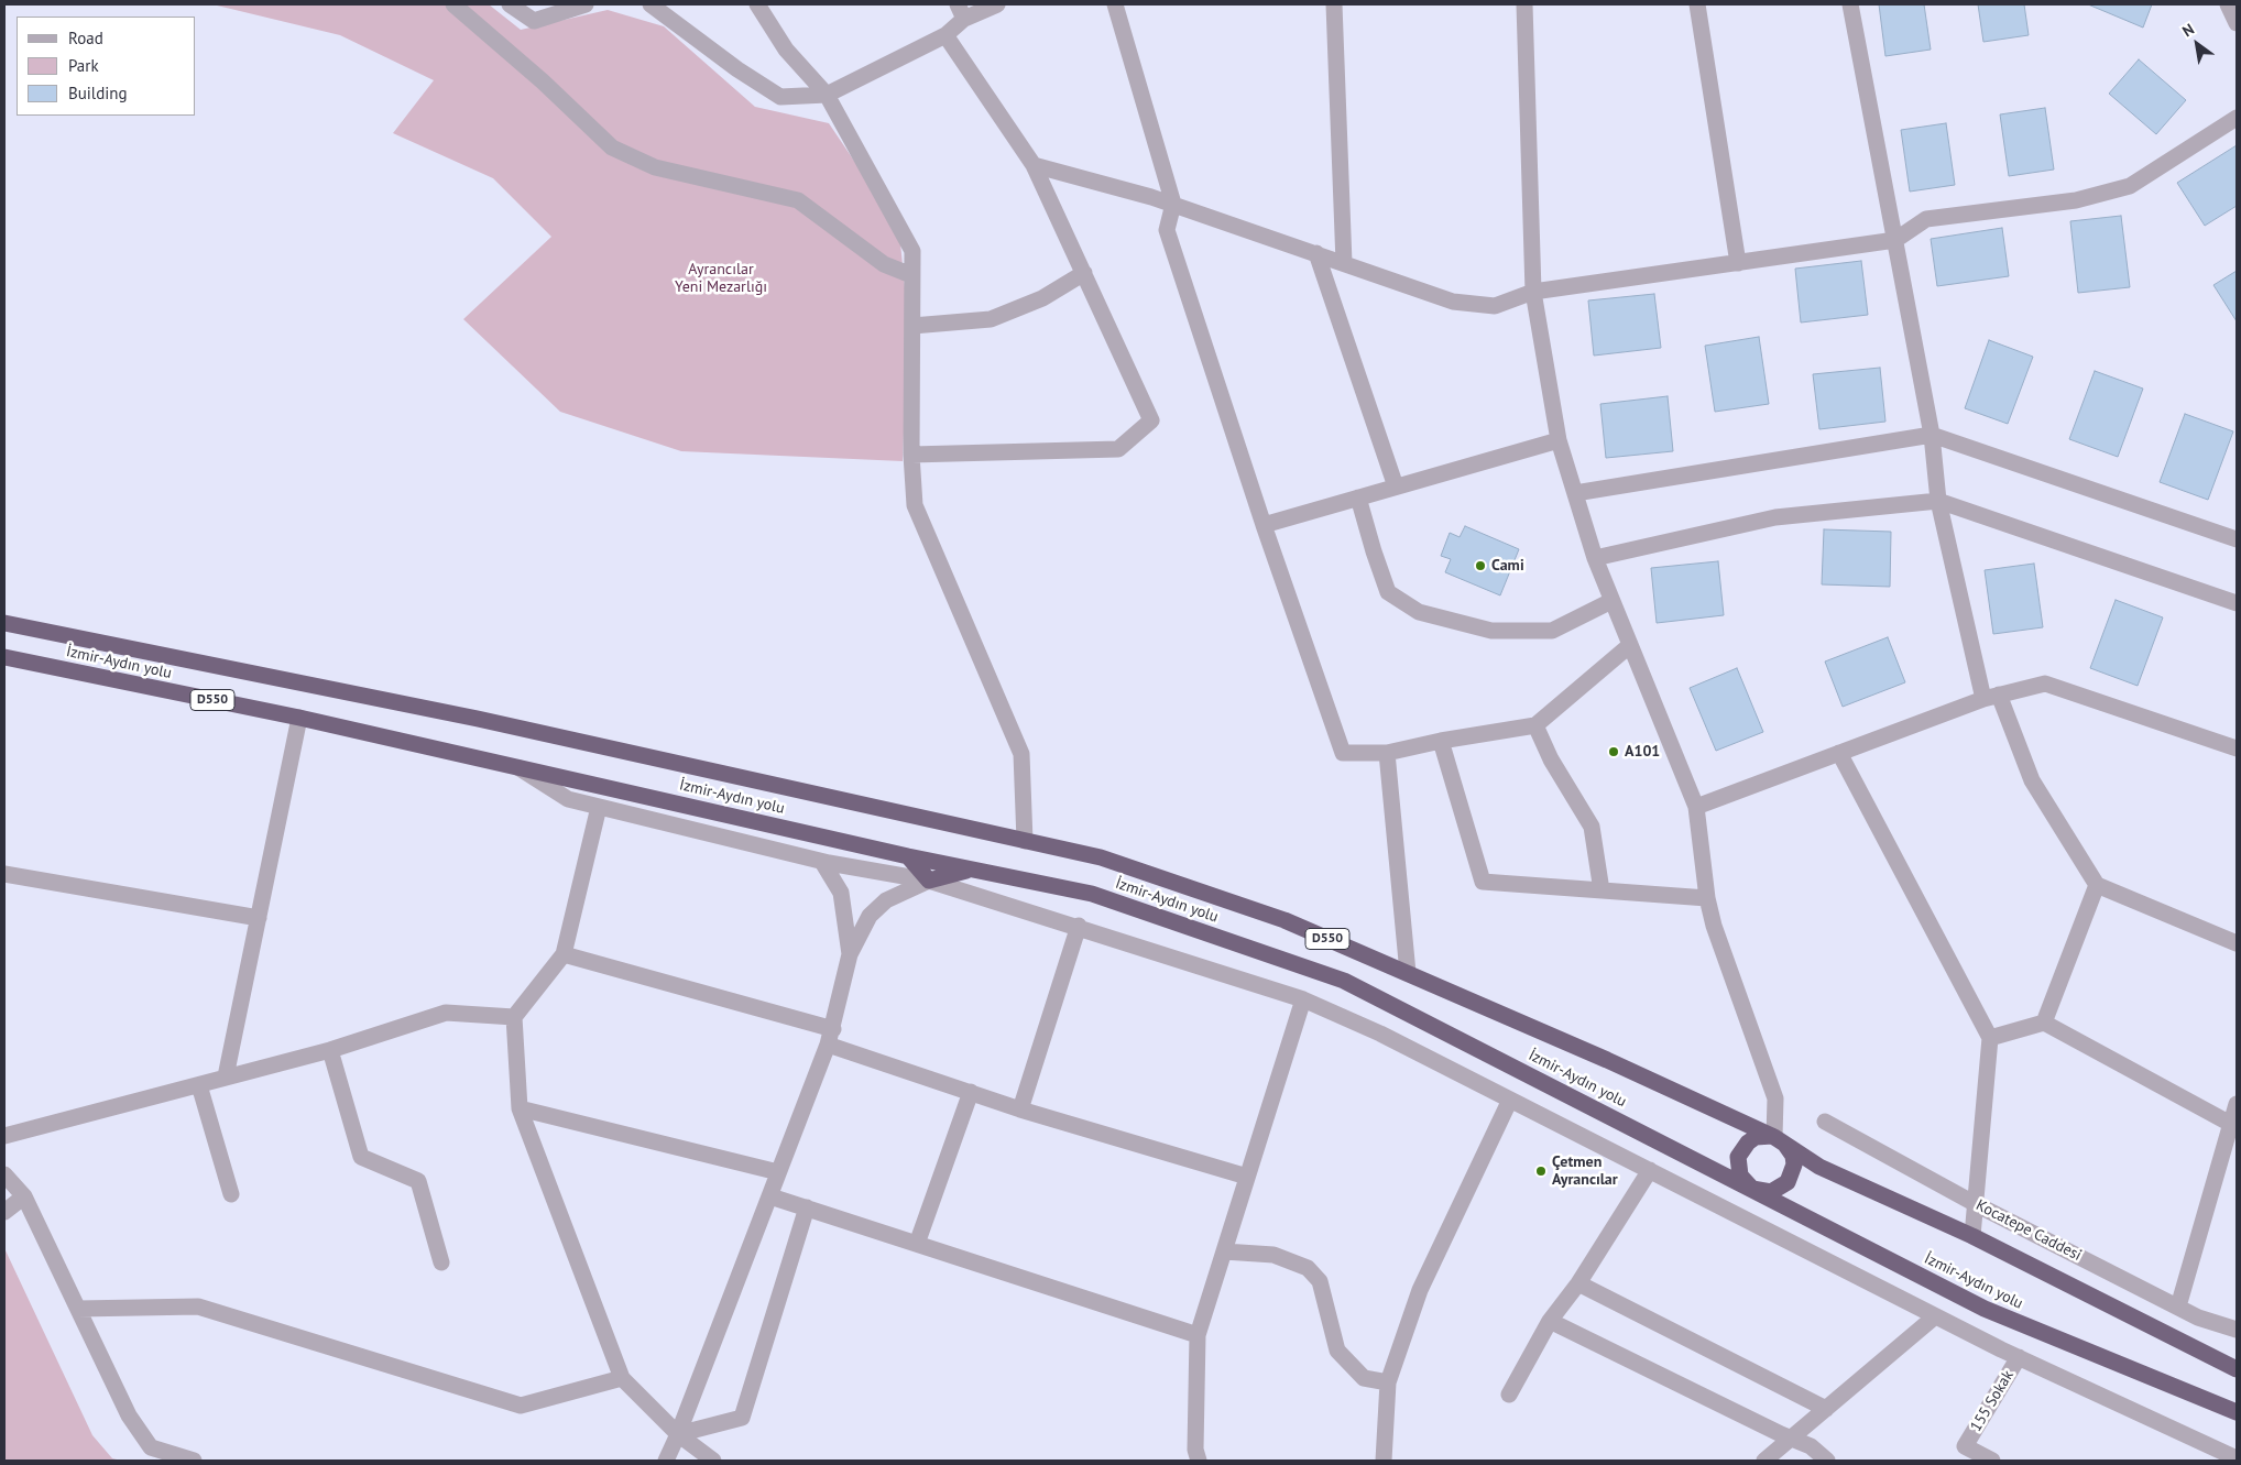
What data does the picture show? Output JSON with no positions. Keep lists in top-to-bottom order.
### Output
{
  "streets": {
    "highway": ["İzmir-Aydın yolu", "D550"],
    "street": ["Kocatepe Caddesi", "155 Sokak"]
  },
  "parks": ["Ayrancılar Yeni Mezarlığı"],
  "places": ["Cami", "A101", "Çetmen Ayrancılar"],
  "legend": ["Road", "Park", "Building"],
  "north": "top left"
}
